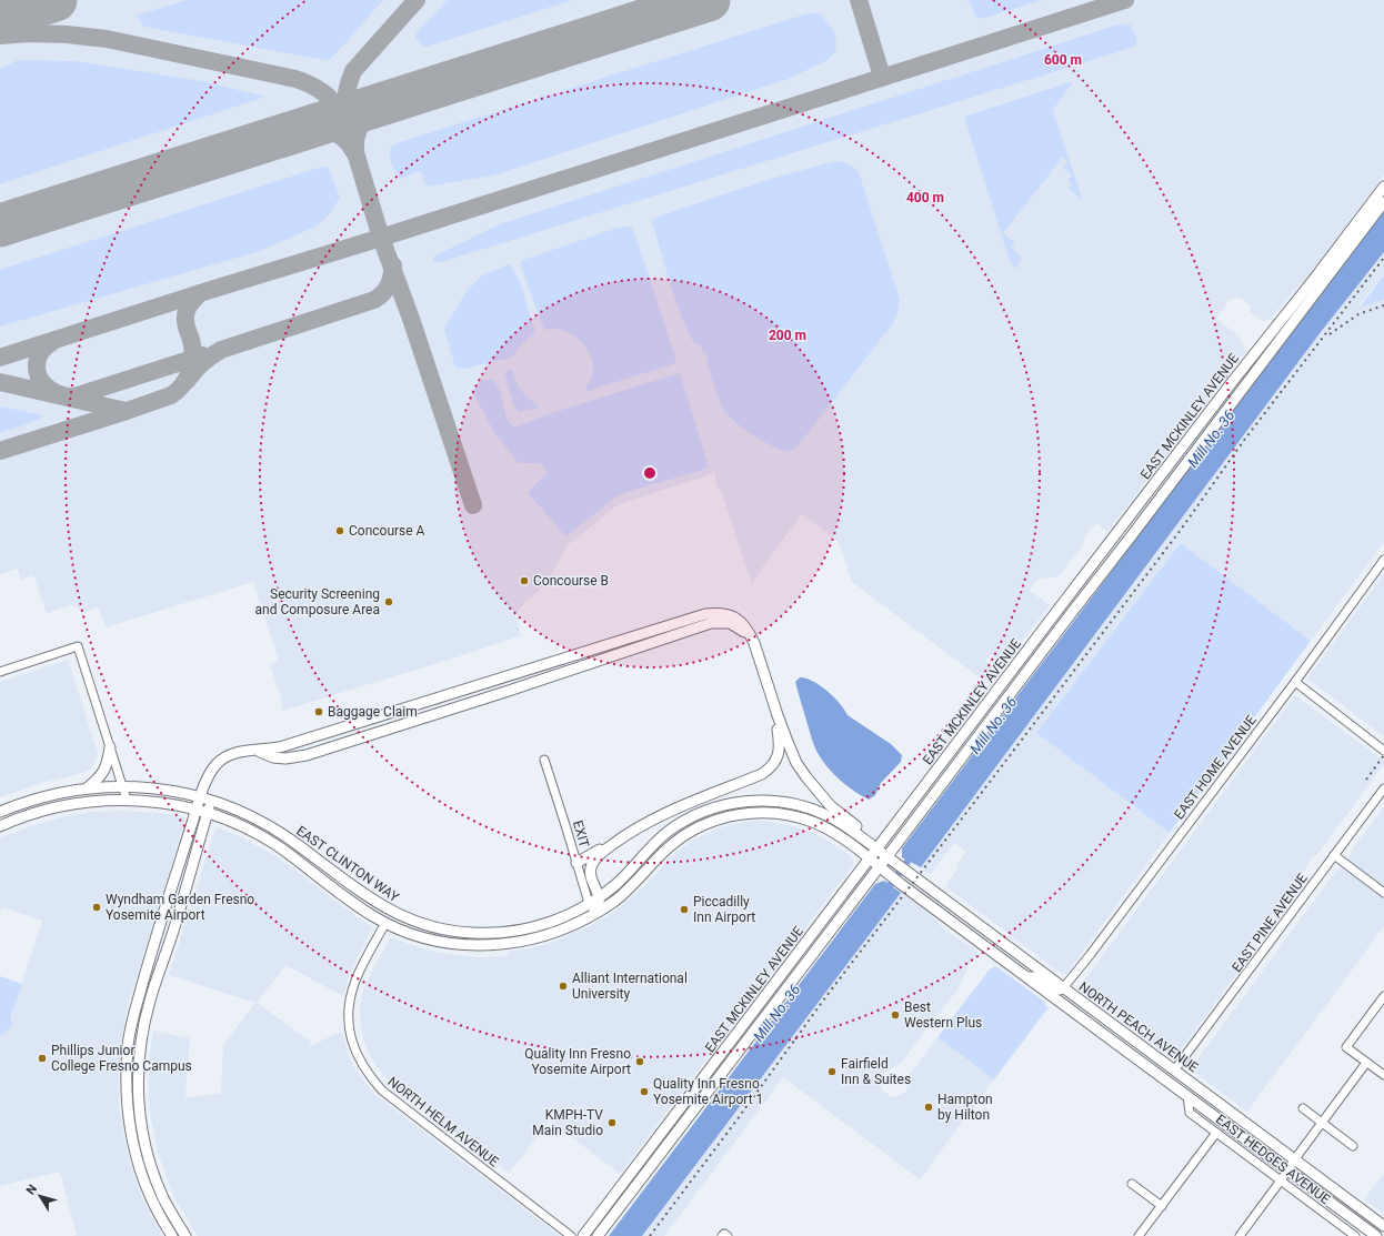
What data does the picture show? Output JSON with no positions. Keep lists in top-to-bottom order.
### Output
{
  "streets": {
    "main road": ["EAST MCKINLEY AVENUE", "EAST CLINTON WAY", "NORTH PEACH AVENUE"],
    "street": [
      "EAST HOME AVENUE",
      "EXIT",
      "EAST PINE AVENUE",
      "NORTH HELM AVENUE",
      "EAST HEDGES AVENUE"
    ]
  },
  "crossings": [
    ["EAST MCKINLEY AVENUE", "EAST CLINTON WAY"],
    ["EAST MCKINLEY AVENUE", "NORTH PEACH AVENUE"],
    ["EAST HOME AVENUE", "NORTH PEACH AVENUE"],
    ["EXIT", "EAST CLINTON WAY"],
    ["EAST CLINTON WAY", "NORTH PEACH AVENUE"],
    ["EAST CLINTON WAY", "NORTH HELM AVENUE"],
    ["EAST PINE AVENUE", "NORTH PEACH AVENUE"],
    ["NORTH PEACH AVENUE", "EAST HEDGES AVENUE"]
  ],
  "water": ["Mill No. 36"],
  "places": [
    "Concourse A",
    "Concourse B",
    "Security Screening and Composure Area",
    "Baggage Claim",
    "Wyndham Garden Fresno Yosemite Airport",
    "Piccadilly Inn Airport",
    "Alliant International University",
    "Best Western Plus",
    "Phillips Junior College Fresno Campus",
    "Quality Inn Fresno Yosemite Airport",
    "Fairfield Inn & Suites",
    "Quality Inn Fresno Yosemite Airport 1",
    "Hampton by Hilton",
    "KMPH-TV Main Studio"
  ],
  "north": "top left",
  "rings": ["600 m", "400 m", "200 m"]
}
